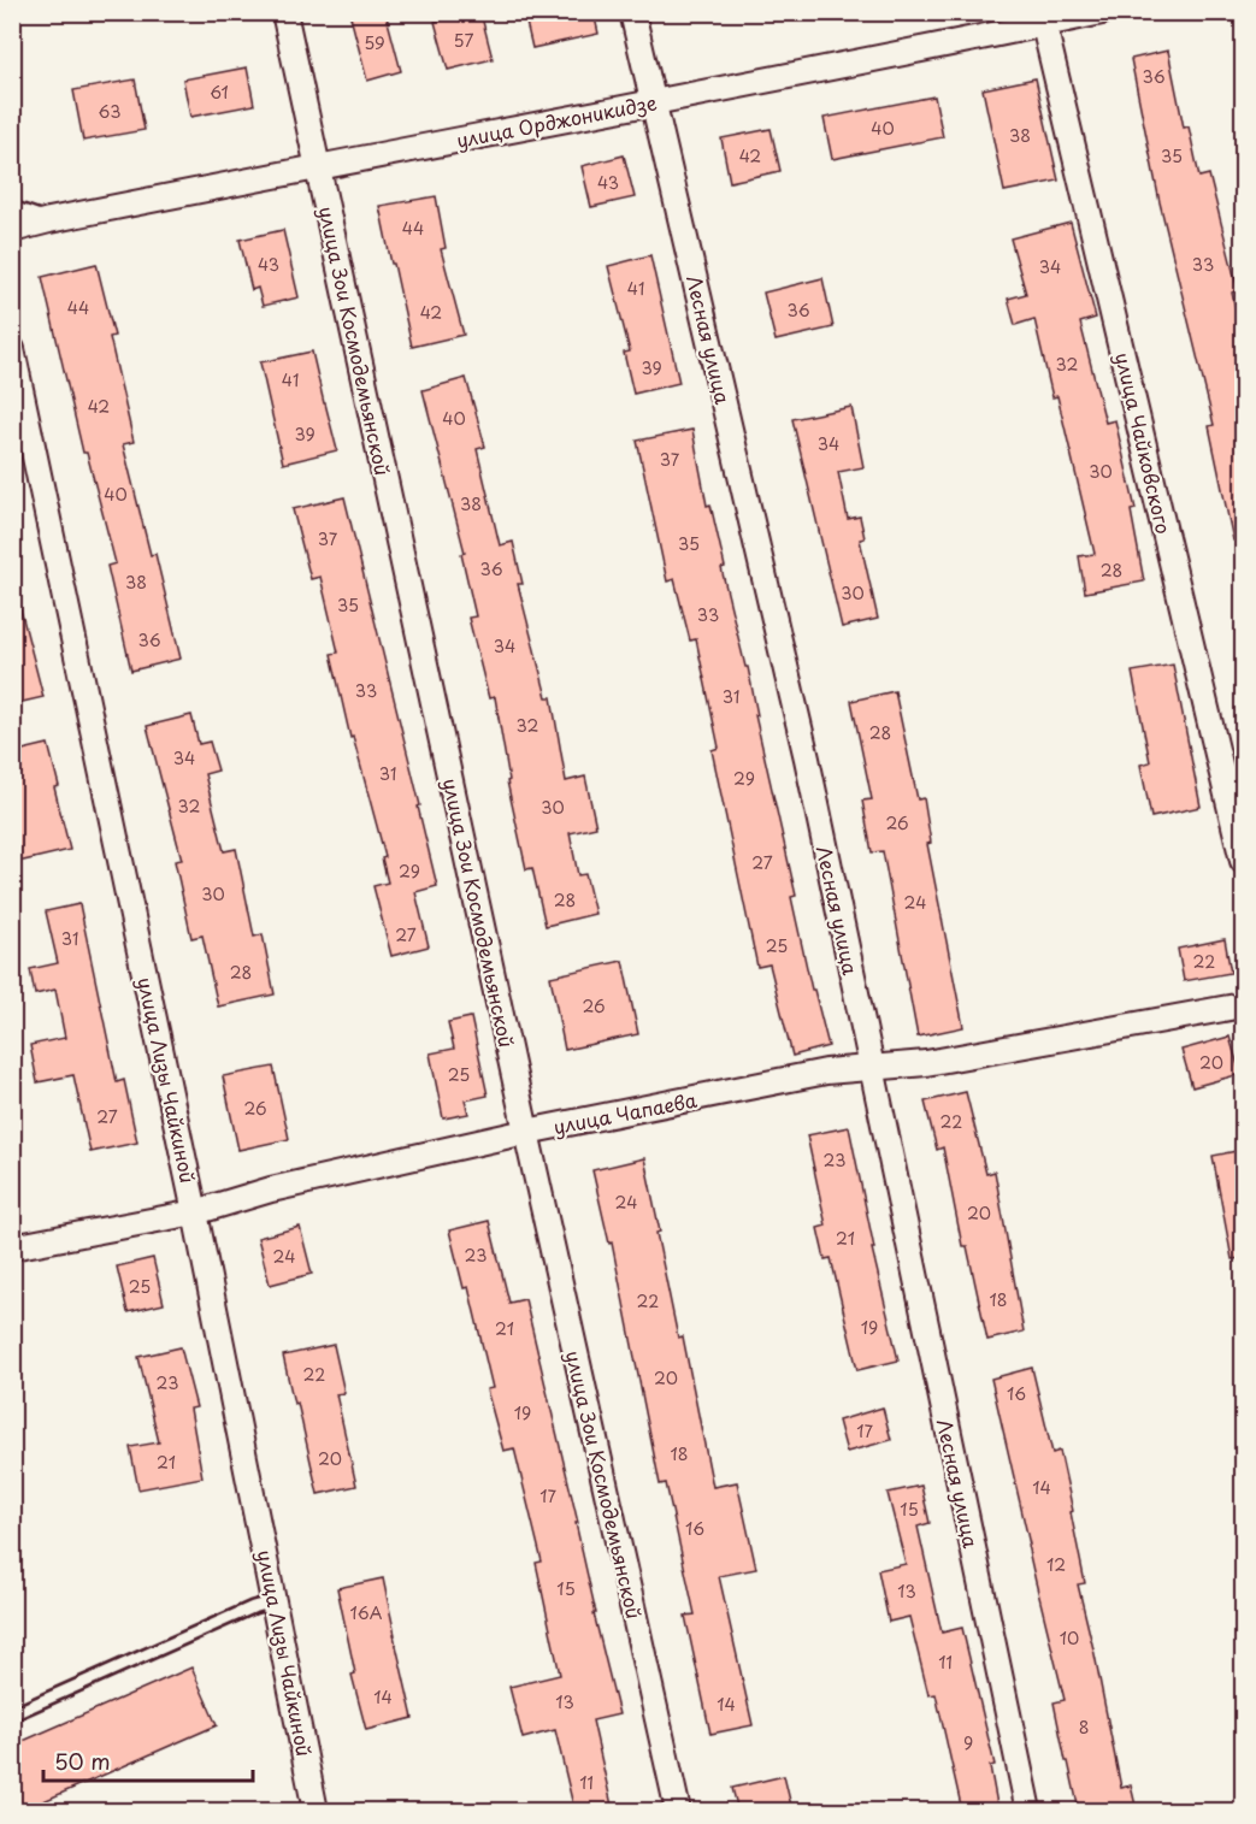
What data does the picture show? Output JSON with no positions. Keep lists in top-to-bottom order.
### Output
{
  "streets": {
    "street": [
      "улица Орджоникидзе",
      "Лесная улица",
      "улица Зои Космодемьянской",
      "улица Чайковского",
      "улица Лизы Чайкиной",
      "улица Чапаева"
    ]
  },
  "crossings": [
    ["улица Орджоникидзе", "Лесная улица"],
    ["улица Орджоникидзе", "улица Зои Космодемьянской"],
    ["улица Орджоникидзе", "улица Чайковского"],
    ["Лесная улица", "улица Чапаева"],
    ["улица Зои Космодемьянской", "улица Чапаева"],
    ["улица Лизы Чайкиной", "улица Чапаева"]
  ],
  "house_numbers": [
    "57",
    "59",
    "36",
    "61",
    "63",
    "40",
    "38",
    "42",
    "35",
    "43",
    "44",
    "43",
    "33",
    "34",
    "41",
    "44",
    "36",
    "42",
    "32",
    "39",
    "41",
    "42",
    "40",
    "39",
    "34",
    "37",
    "30",
    "40",
    "38",
    "37",
    "35",
    "36",
    "28",
    "38",
    "30",
    "35",
    "33",
    "36",
    "34",
    "33",
    "31",
    "32",
    "28",
    "34",
    "31",
    "29",
    "32",
    "30",
    "26",
    "27",
    "29",
    "30",
    "28",
    "24",
    "27",
    "31",
    "25",
    "22",
    "28",
    "26",
    "20",
    "25",
    "26",
    "27",
    "22",
    "23",
    "24",
    "20",
    "21",
    "23",
    "24",
    "25",
    "18",
    "22",
    "19",
    "21",
    "22",
    "20",
    "23",
    "16",
    "19",
    "17",
    "18",
    "20",
    "21",
    "14",
    "17",
    "15",
    "16",
    "12",
    "15",
    "13",
    "16А",
    "10",
    "11",
    "14",
    "13",
    "14",
    "8",
    "9",
    "11"
  ],
  "scale_bar": "50 m"
}
